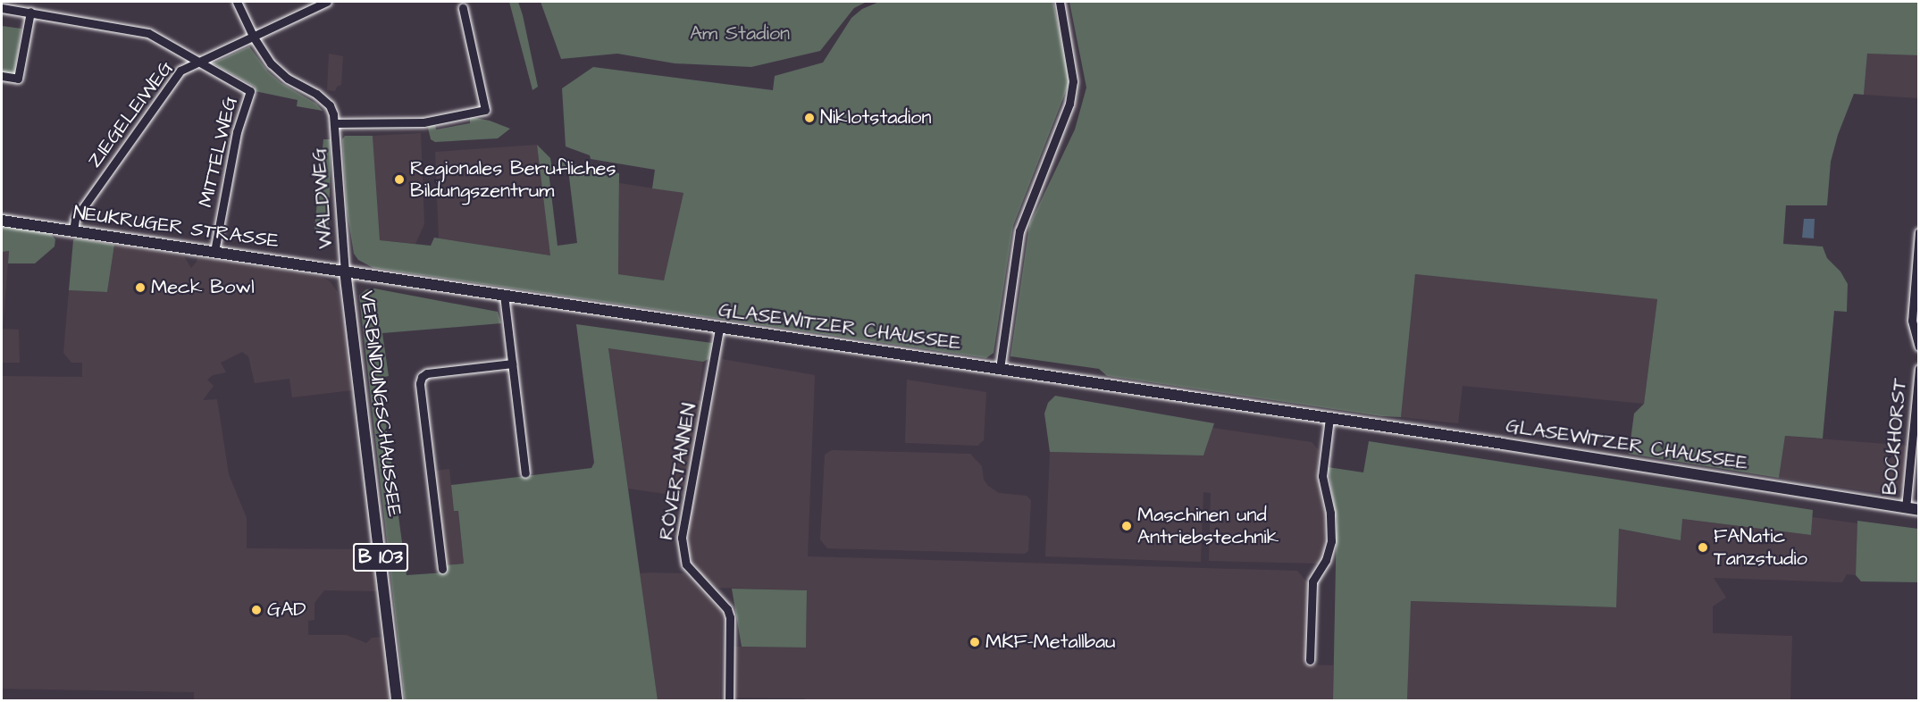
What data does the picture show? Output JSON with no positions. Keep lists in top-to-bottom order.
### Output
{
  "streets": {
    "main road": [
      "NEUKRUGER STRASSE",
      "GLASEWITZER CHAUSSEE",
      "VERBINDUNGSCHAUSSEE",
      "B 103"
    ],
    "street": [
      "ZIEGELEIWEG",
      "MITTELWEG",
      "WALDWEG",
      "BOCKHORST",
      "RÖVERTANNEN"
    ]
  },
  "crossings": [
    ["ZIEGELEIWEG", "MITTELWEG"],
    ["ZIEGELEIWEG", "WALDWEG"],
    ["ZIEGELEIWEG", "NEUKRUGER STRASSE"],
    ["MITTELWEG", "NEUKRUGER STRASSE"],
    ["WALDWEG", "NEUKRUGER STRASSE"],
    ["WALDWEG", "GLASEWITZER CHAUSSEE"],
    ["WALDWEG", "VERBINDUNGSCHAUSSEE"],
    ["NEUKRUGER STRASSE", "GLASEWITZER CHAUSSEE"],
    ["NEUKRUGER STRASSE", "VERBINDUNGSCHAUSSEE"],
    ["GLASEWITZER CHAUSSEE", "VERBINDUNGSCHAUSSEE"],
    ["GLASEWITZER CHAUSSEE", "BOCKHORST"],
    ["GLASEWITZER CHAUSSEE", "RÖVERTANNEN"]
  ],
  "parks": ["Am Stadion"],
  "places": [
    "Niklotstadion",
    "Regionales Berufliches Bildungszentrum",
    "Meck Bowl",
    "Maschinen und Antriebstechnik",
    "FANatic Tanzstudio",
    "GAD",
    "MKF-Metallbau"
  ]
}
